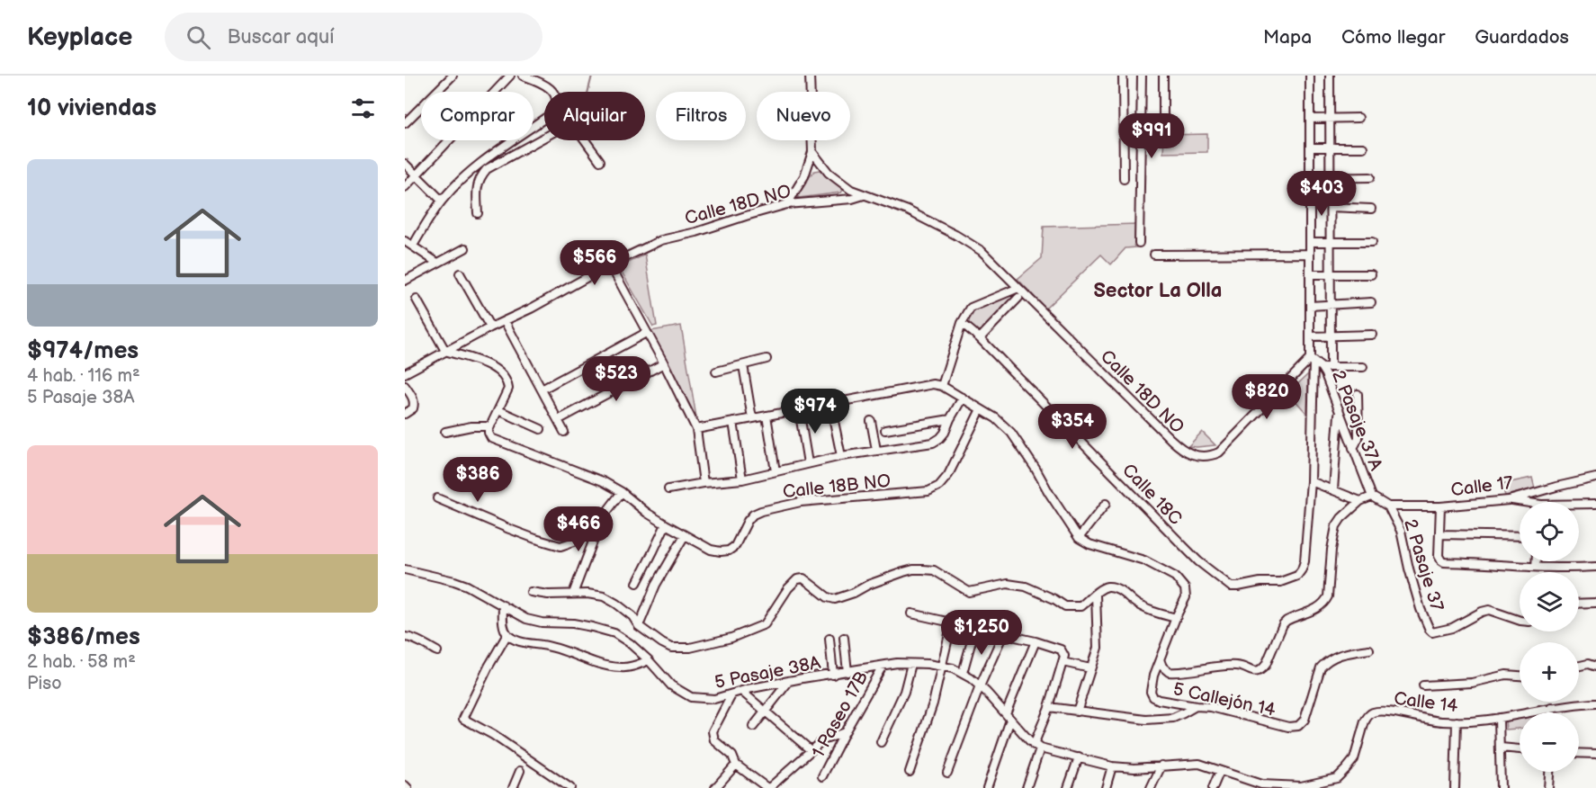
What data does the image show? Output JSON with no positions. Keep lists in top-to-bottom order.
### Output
{
  "streets": {
    "street": [
      "Calle 18D NO",
      "2 Pasaje 37A",
      "Calle 18B NO",
      "Calle 17",
      "Calle 18C",
      "2 Pasaje 37",
      "5 Pasaje 38A",
      "5 Callejón 14",
      "Calle 14",
      "1 Paseo 17B"
    ]
  },
  "crossings": [
    ["Calle 18D NO", "2 Pasaje 37A"],
    ["Calle 17", "2 Pasaje 37"],
    ["5 Pasaje 38A", "1 Paseo 17B"]
  ],
  "districts": ["Sector La Olla"],
  "page": {
    "header": "Keyplace",
    "search": "Buscar aquí",
    "nav": ["Mapa", "Cómo llegar", "Guardados"],
    "heading": "10 viviendas",
    "chip": [
      "Comprar",
      "Alquilar",
      "Filtros",
      "Nuevo"
    ],
    "price": [
      "$991",
      "$403",
      "$566",
      "$523",
      "$820",
      "$974",
      "$354",
      "$386",
      "$466",
      "$1,250"
    ],
    "list": [
      {
        "name": "$974/mes",
        "note": "4 hab. · 116 m² · 5 Pasaje 38A"
      },
      {
        "name": "$386/mes",
        "note": "2 hab. · 58 m² · Piso"
      }
    ],
    "map_buttons": ["+", "−"]
  }
}
